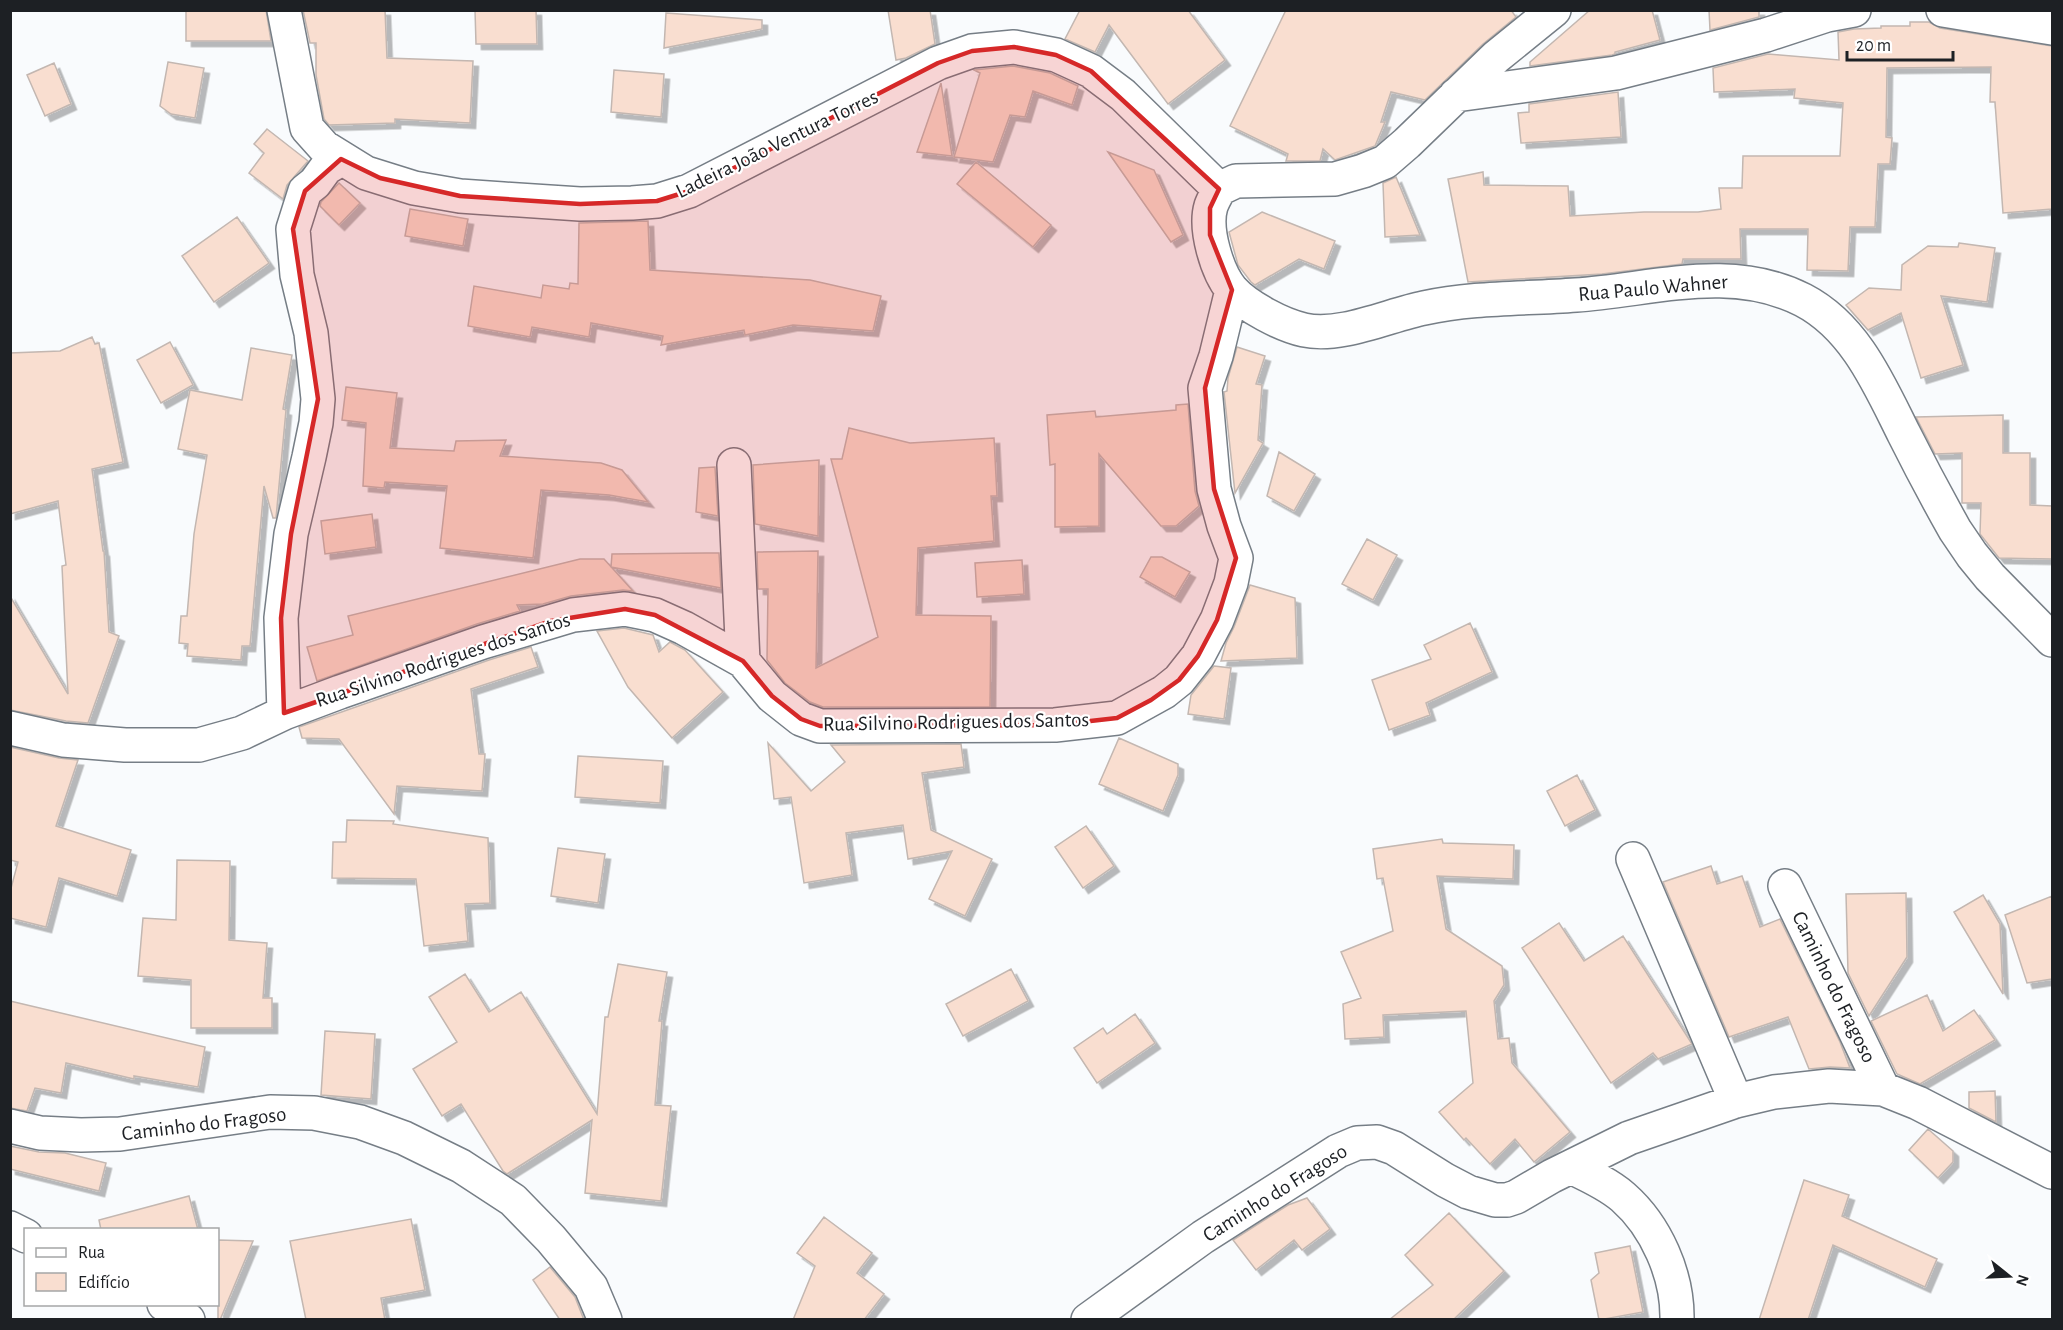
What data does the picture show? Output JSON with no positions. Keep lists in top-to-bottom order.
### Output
{
  "streets": {
    "street": [
      "Ladeira João Ventura Torres",
      "Rua Paulo Wahner",
      "Rua Silvino Rodrigues dos Santos",
      "Caminho do Fragoso"
    ]
  },
  "crossings": [
    ["Ladeira João Ventura Torres", "Rua Paulo Wahner"],
    ["Rua Paulo Wahner", "Rua Silvino Rodrigues dos Santos"]
  ],
  "legend": ["Rua", "Edifício"],
  "scale_bar": "20 m",
  "north": "right"
}
